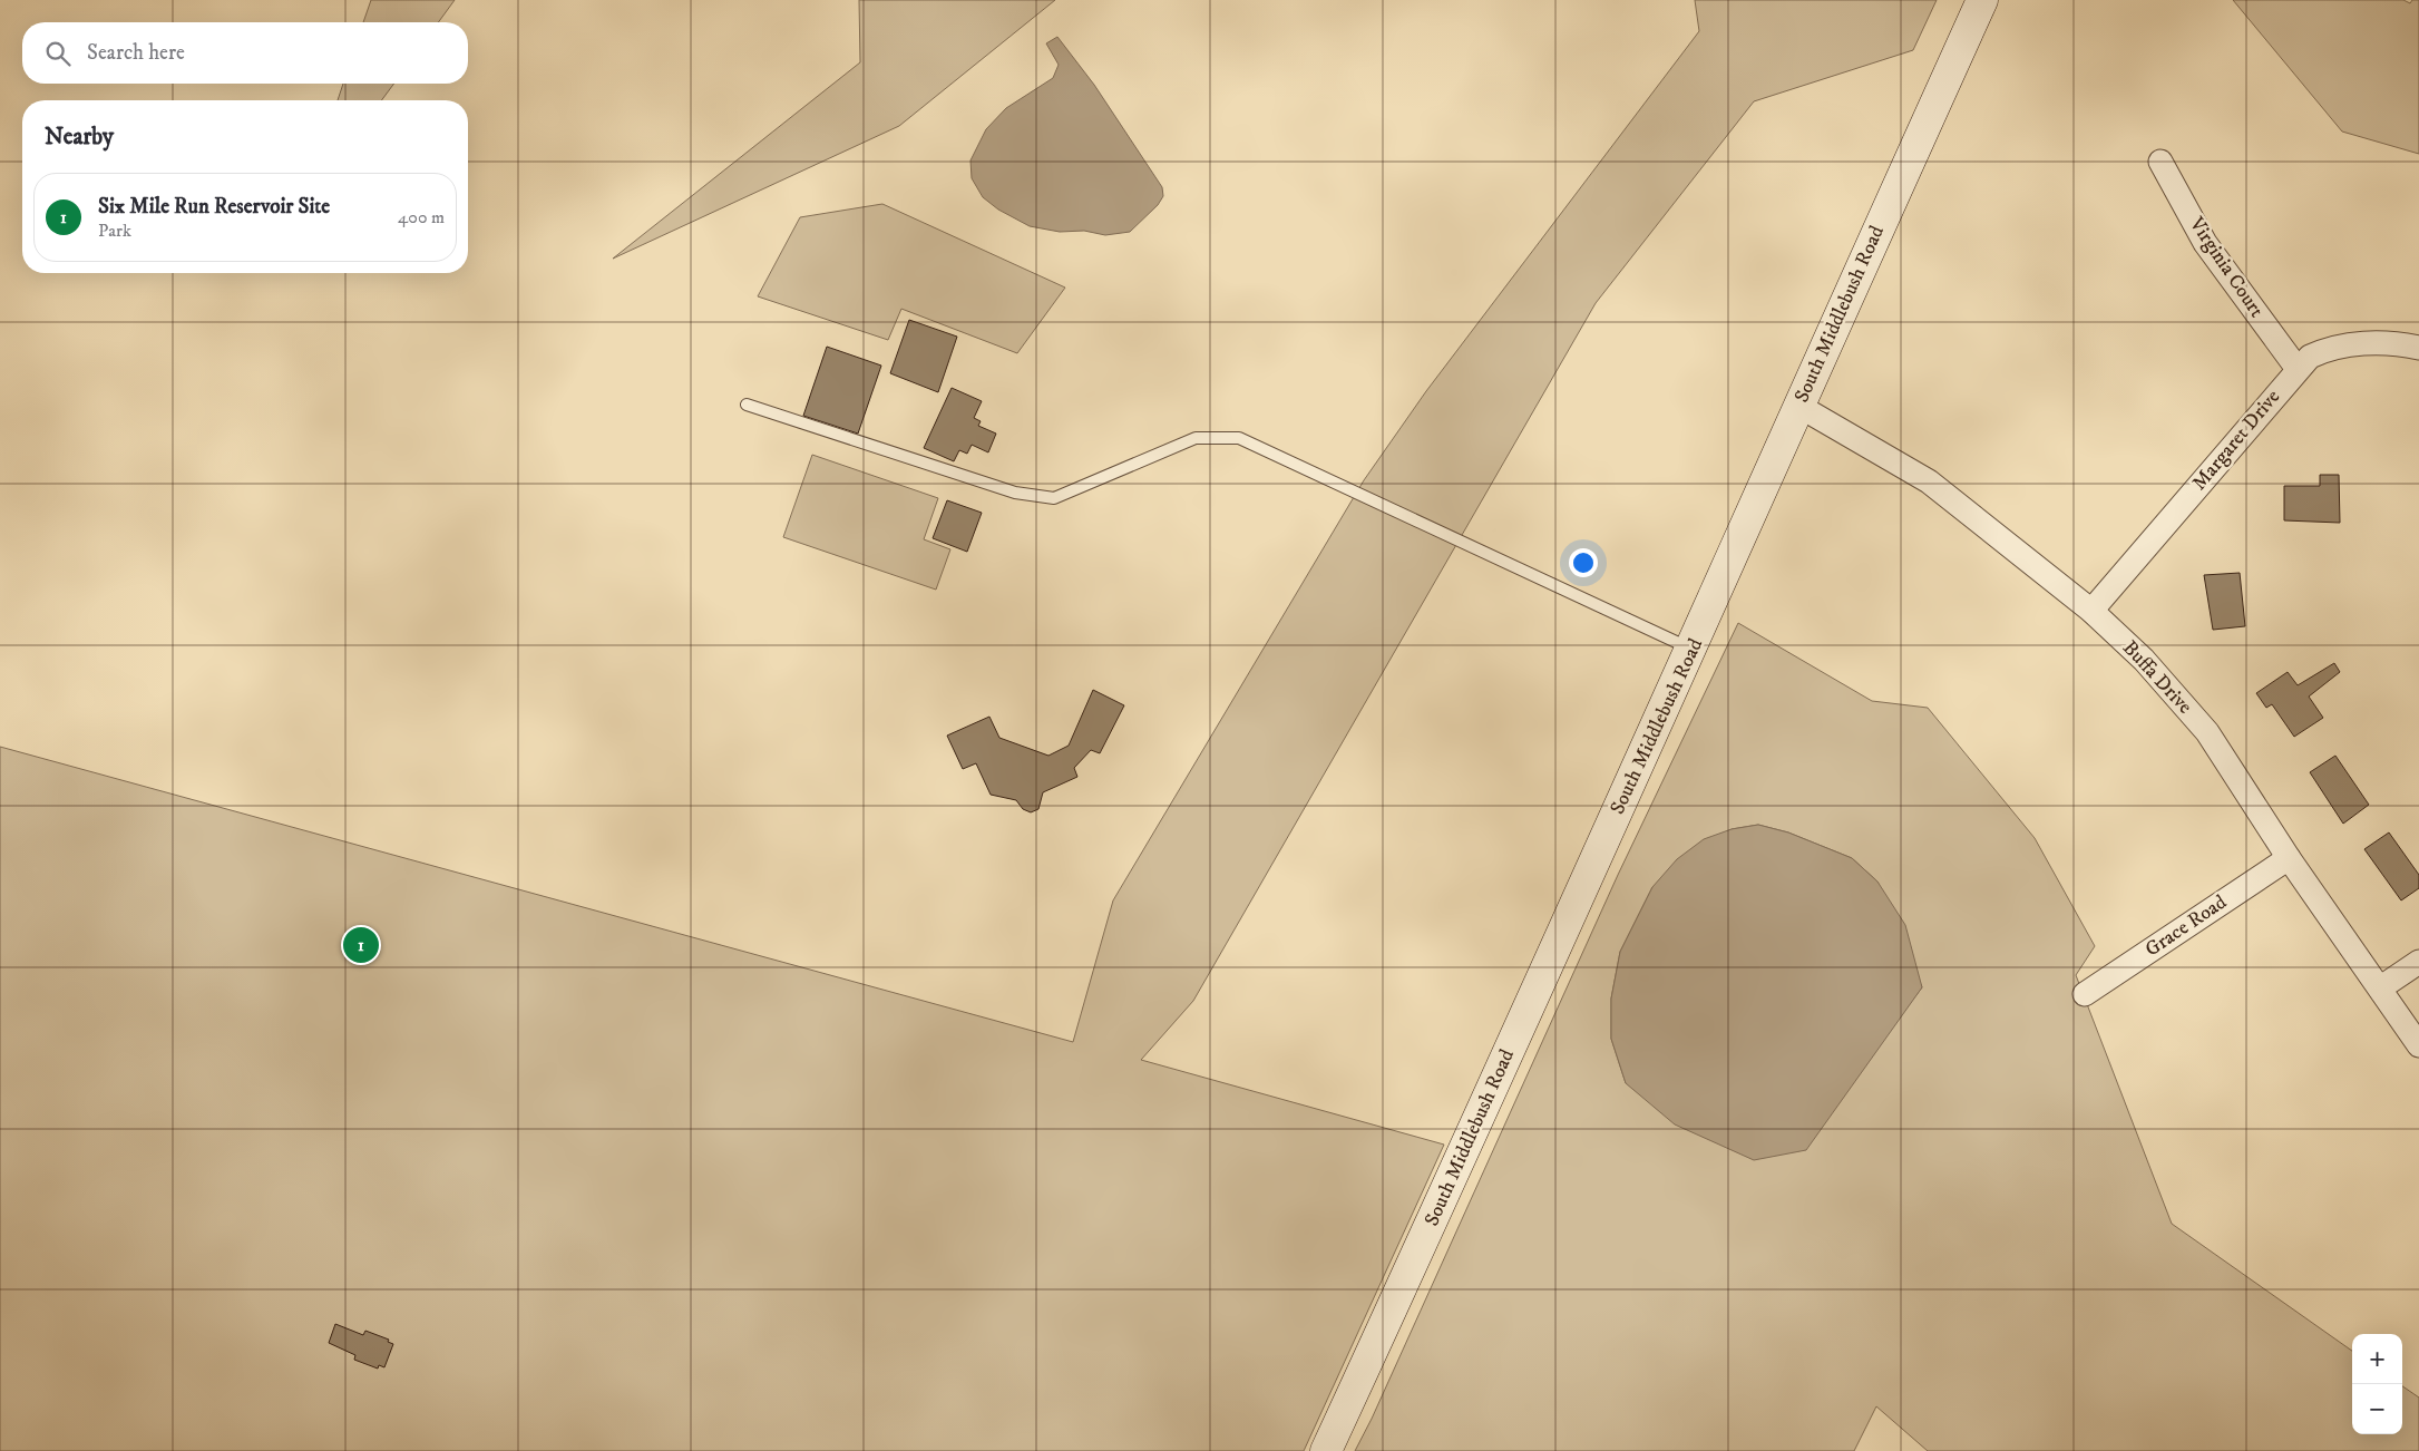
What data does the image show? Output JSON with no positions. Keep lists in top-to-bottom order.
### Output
{
  "streets": {
    "street": [
      "Virginia Court",
      "South Middlebush Road",
      "Margaret Drive",
      "Buffa Drive",
      "Grace Road"
    ]
  },
  "crossings": [
    ["Virginia Court", "Margaret Drive"],
    ["South Middlebush Road", "Buffa Drive"],
    ["Margaret Drive", "Buffa Drive"],
    ["Buffa Drive", "Grace Road"]
  ],
  "page": {
    "search": "Search here",
    "heading": "Nearby",
    "list": [
      {
        "mark": "1",
        "name": "Six Mile Run Reservoir Site",
        "note": "Park",
        "value": "400 m"
      }
    ],
    "pins": "1",
    "map_buttons": ["+", "−"]
  }
}
